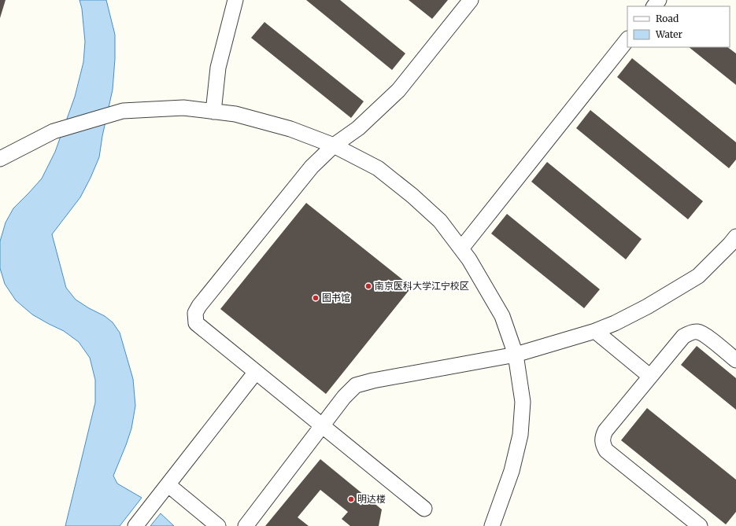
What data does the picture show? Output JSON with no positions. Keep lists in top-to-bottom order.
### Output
{
  "places": ["南京医科大学江宁校区", "图书馆", "明达楼"],
  "legend": ["Road", "Water"]
}
